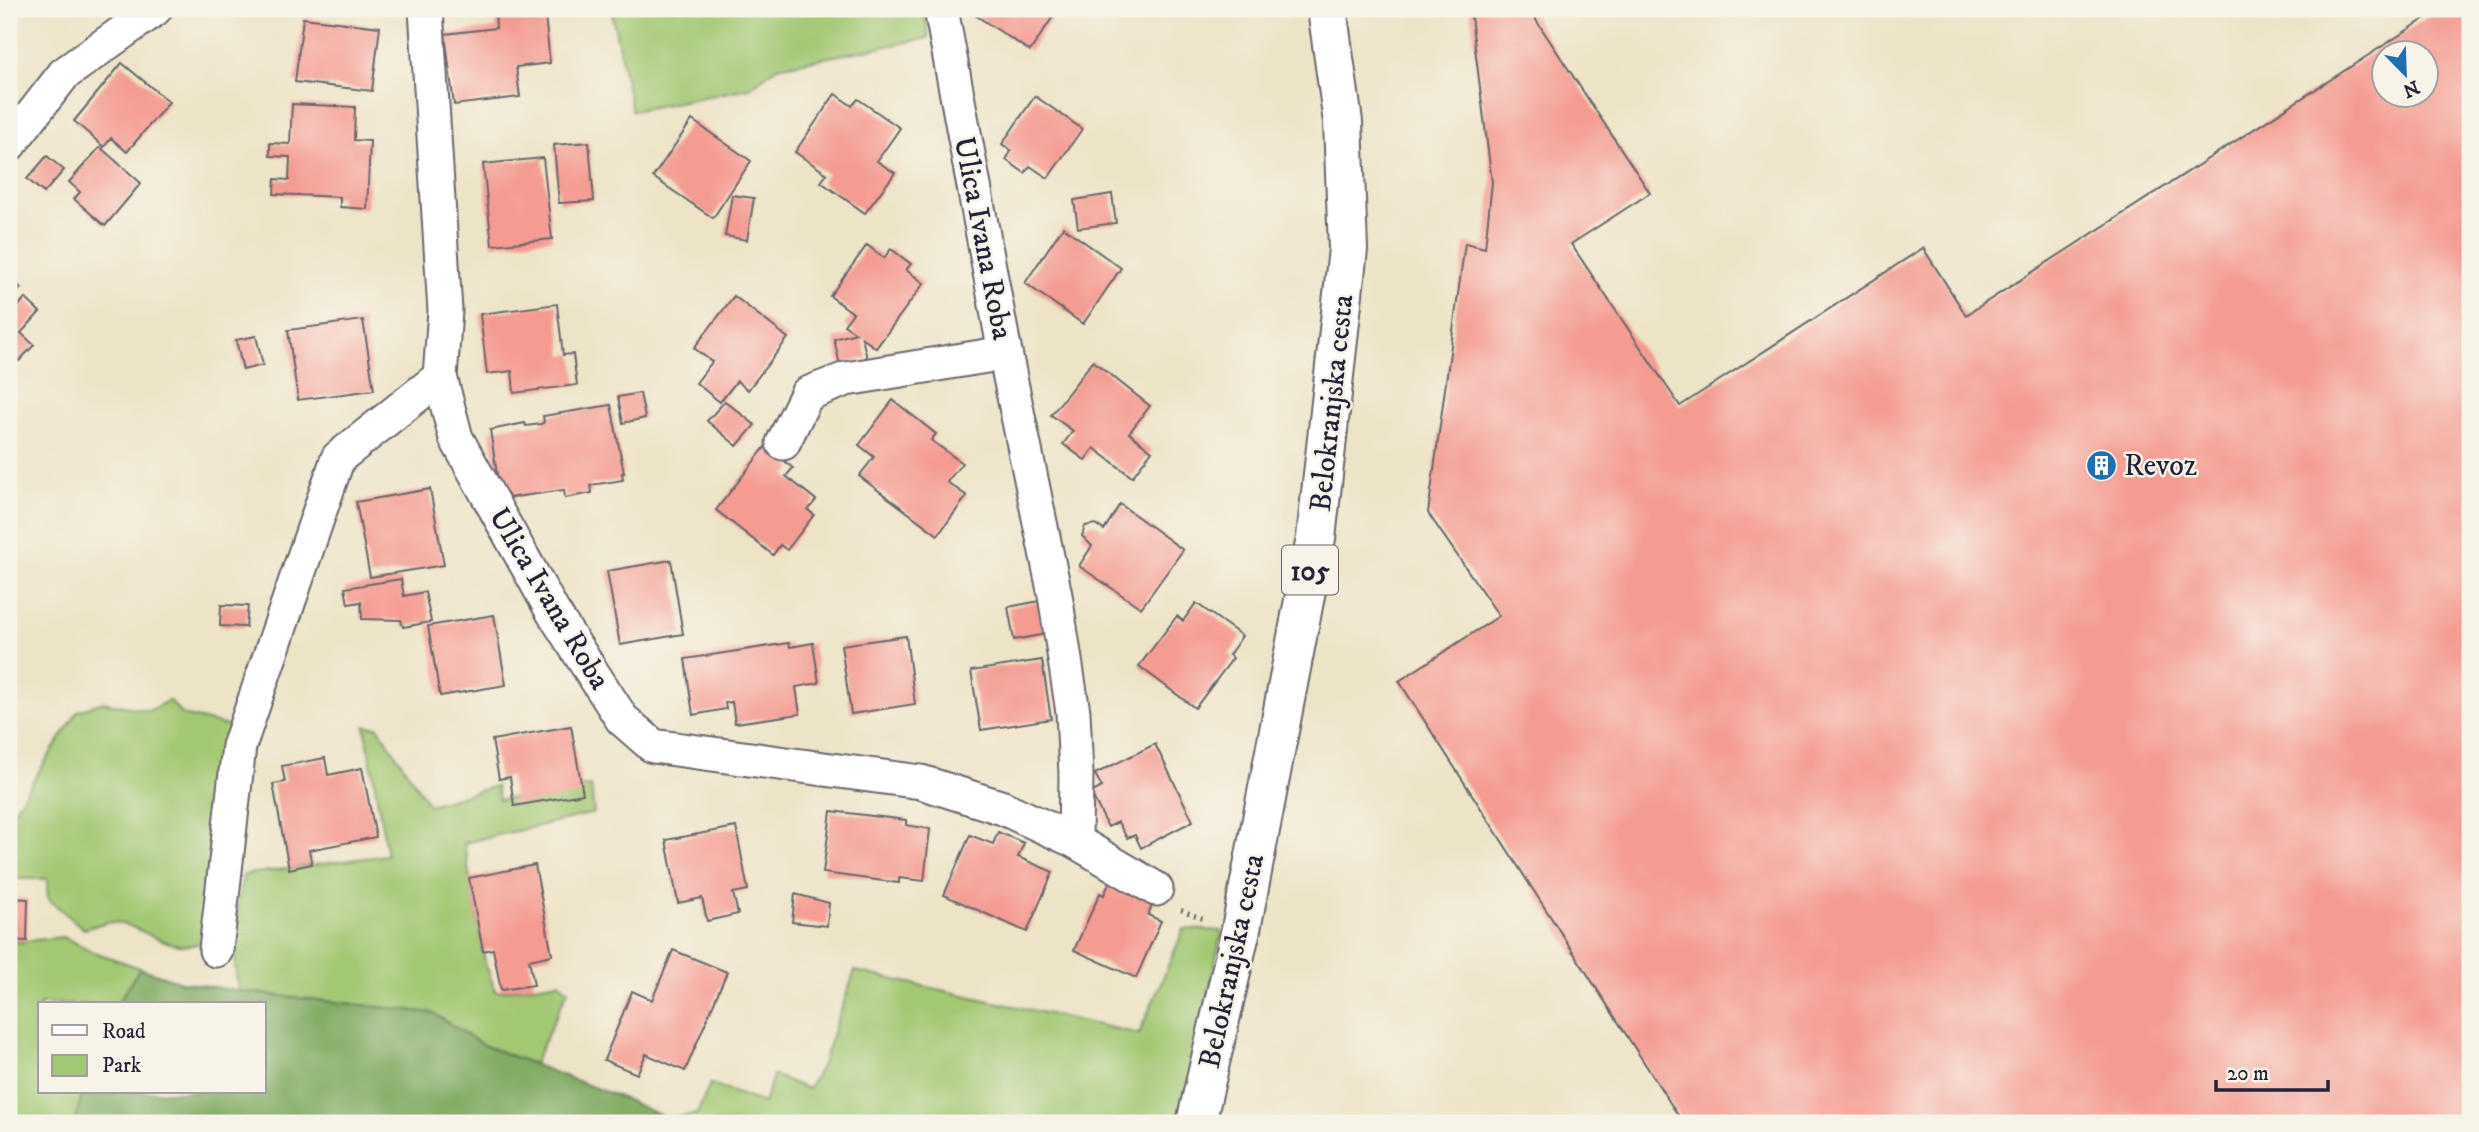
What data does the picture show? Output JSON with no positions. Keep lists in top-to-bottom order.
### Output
{
  "streets": {
    "main road": ["Belokranjska cesta", "105"],
    "street": ["Ulica Ivana Roba"]
  },
  "places": {
    "building": ["Revoz"]
  },
  "legend": ["Road", "Park"],
  "scale_bar": "20 m",
  "north": "bottom right"
}
